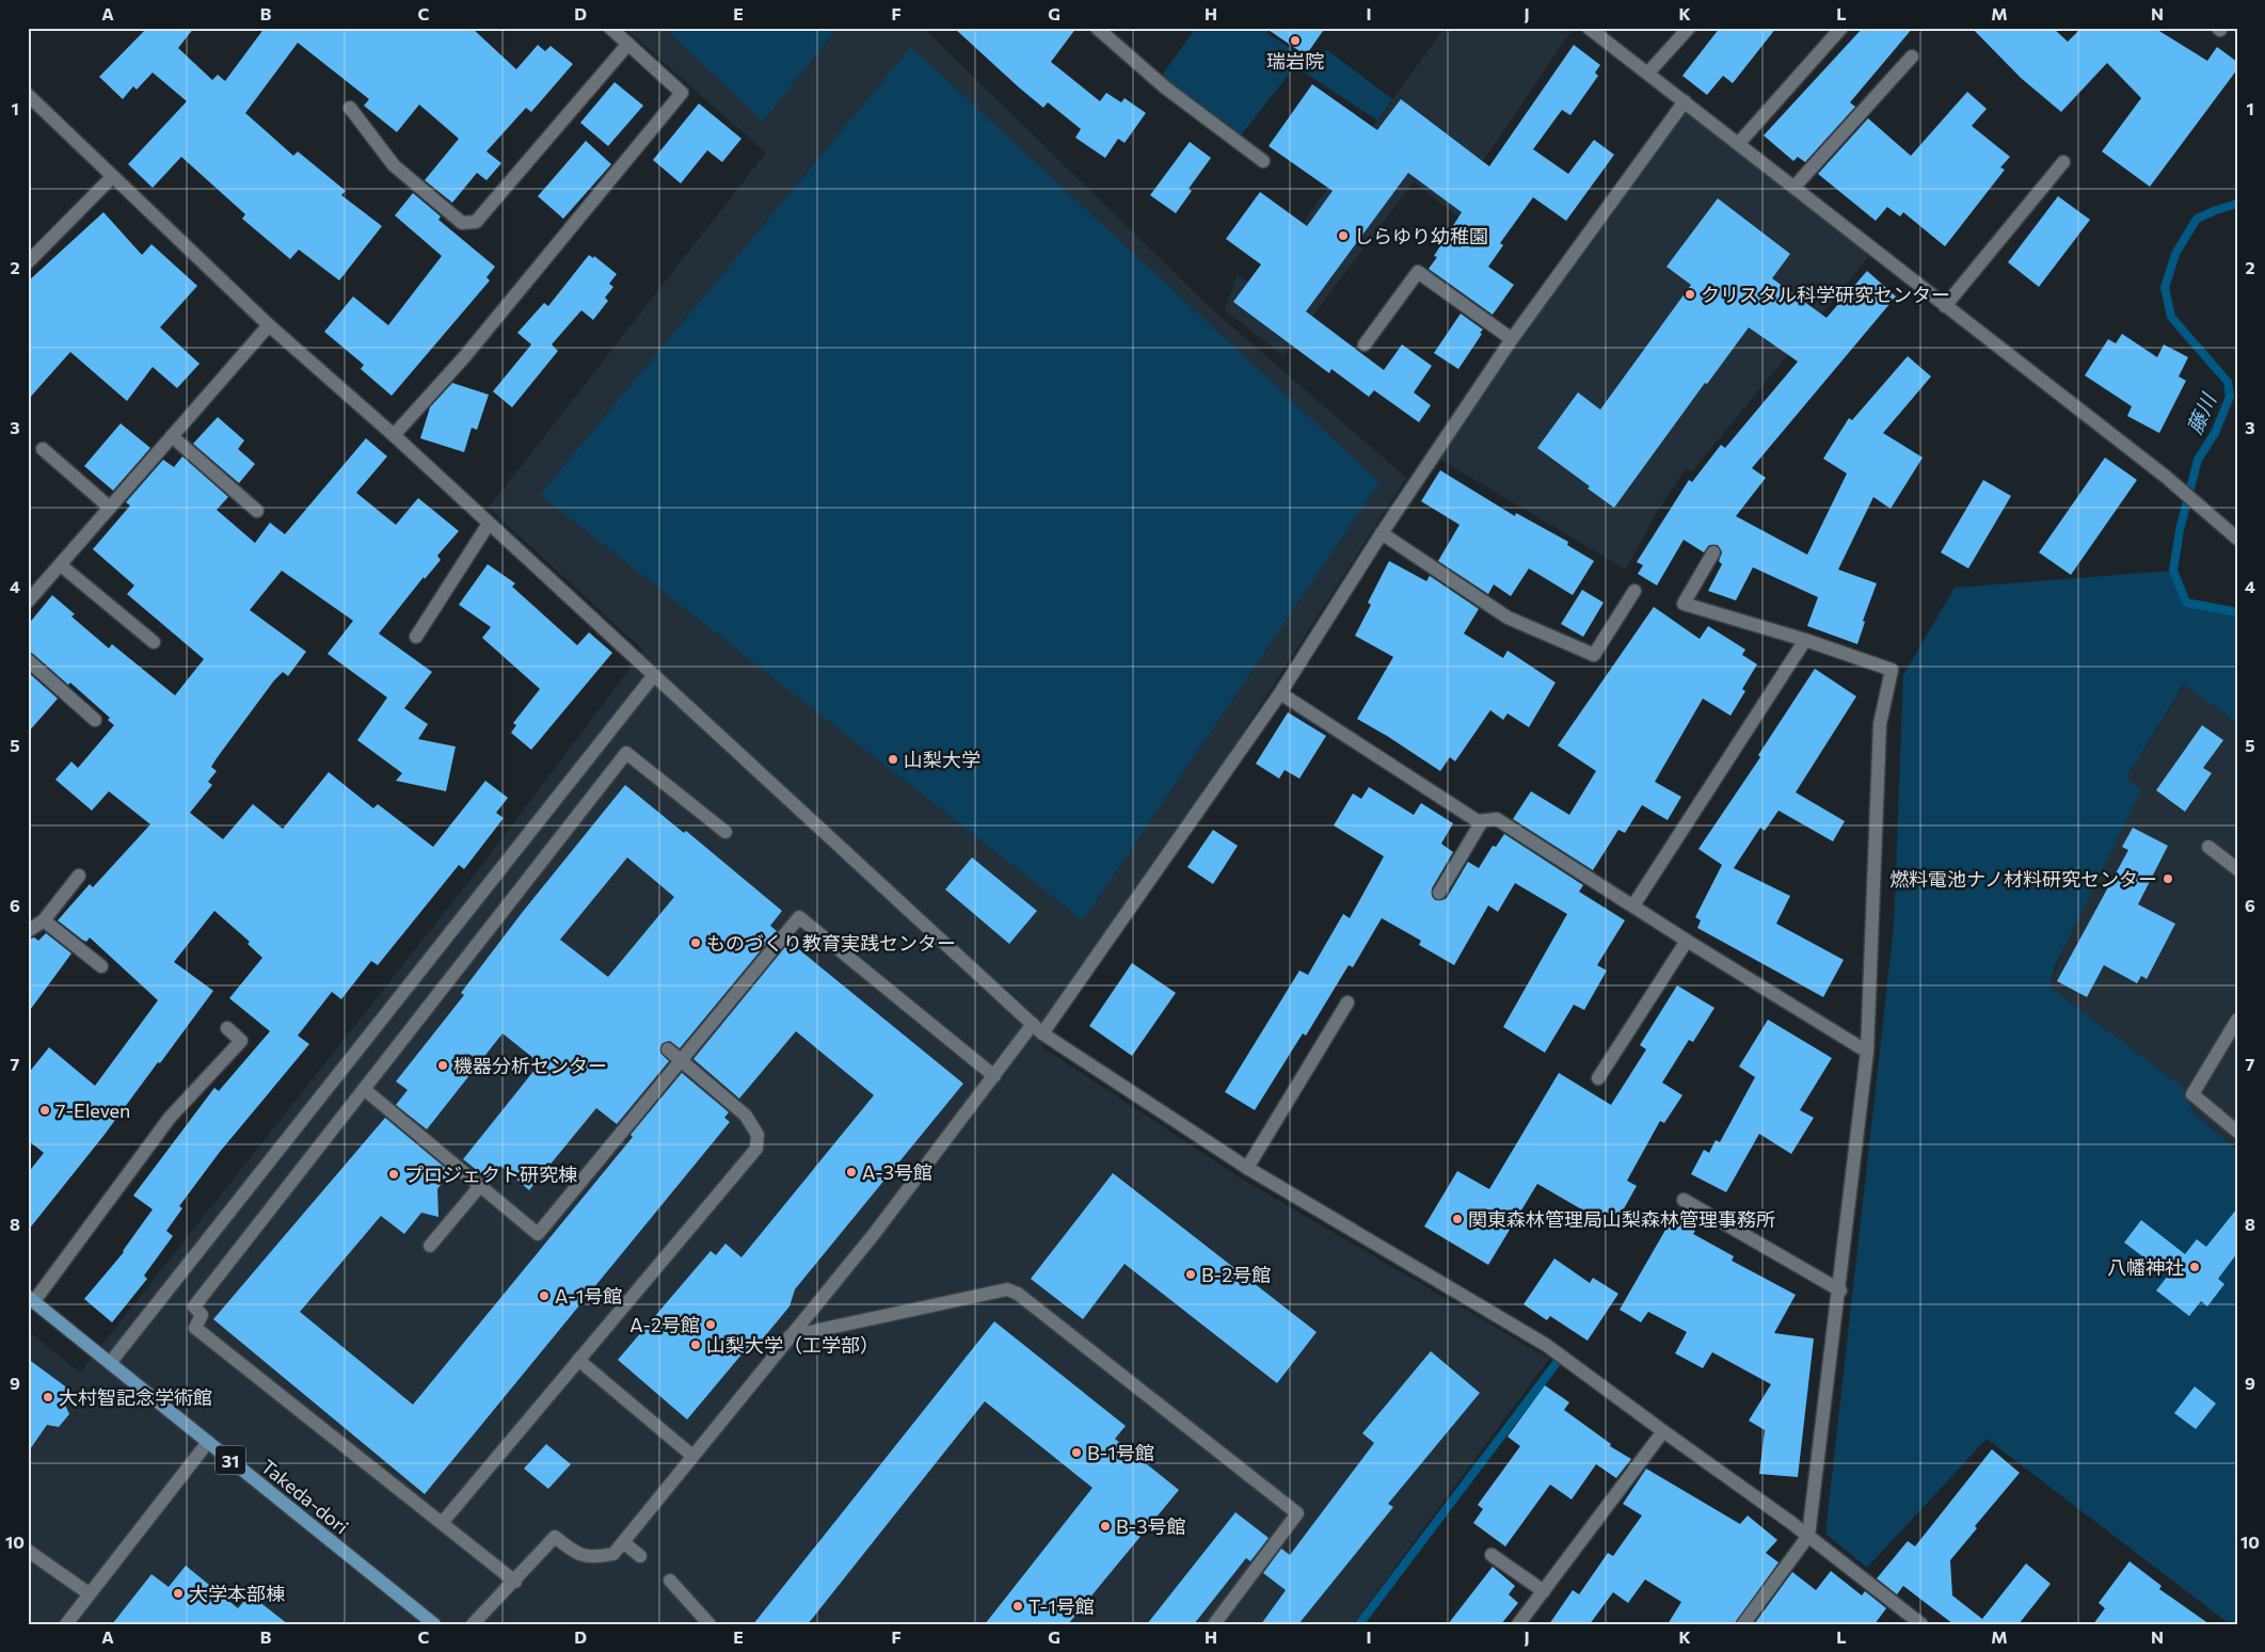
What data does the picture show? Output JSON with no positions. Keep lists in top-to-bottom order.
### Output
{
  "streets": {
    "main road": ["31", "Takeda-dori"]
  },
  "water": ["藤川"],
  "places": [
    "瑞岩院",
    "しらゆり幼稚園",
    "クリスタル科学研究センター",
    "山梨大学",
    "燃料電池ナノ材料研究センター",
    "ものづくり教育実践センター",
    "機器分析センター",
    "7-Eleven",
    "A-3号館",
    "プロジェクト研究棟",
    "関東森林管理局山梨森林管理事務所",
    "八幡神社",
    "B-2号館",
    "A-1号館",
    "A-2号館",
    "山梨大学（工学部）",
    "大村智記念学術館",
    "B-1号館",
    "B-3号館",
    "大学本部棟",
    "T-1号館"
  ],
  "grid": {
    "columns": [
      "A",
      "B",
      "C",
      "D",
      "E",
      "F",
      "G",
      "H",
      "I",
      "J",
      "K",
      "L",
      "M",
      "N"
    ],
    "rows": [
      "1",
      "2",
      "3",
      "4",
      "5",
      "6",
      "7",
      "8",
      "9",
      "10"
    ]
  }
}
